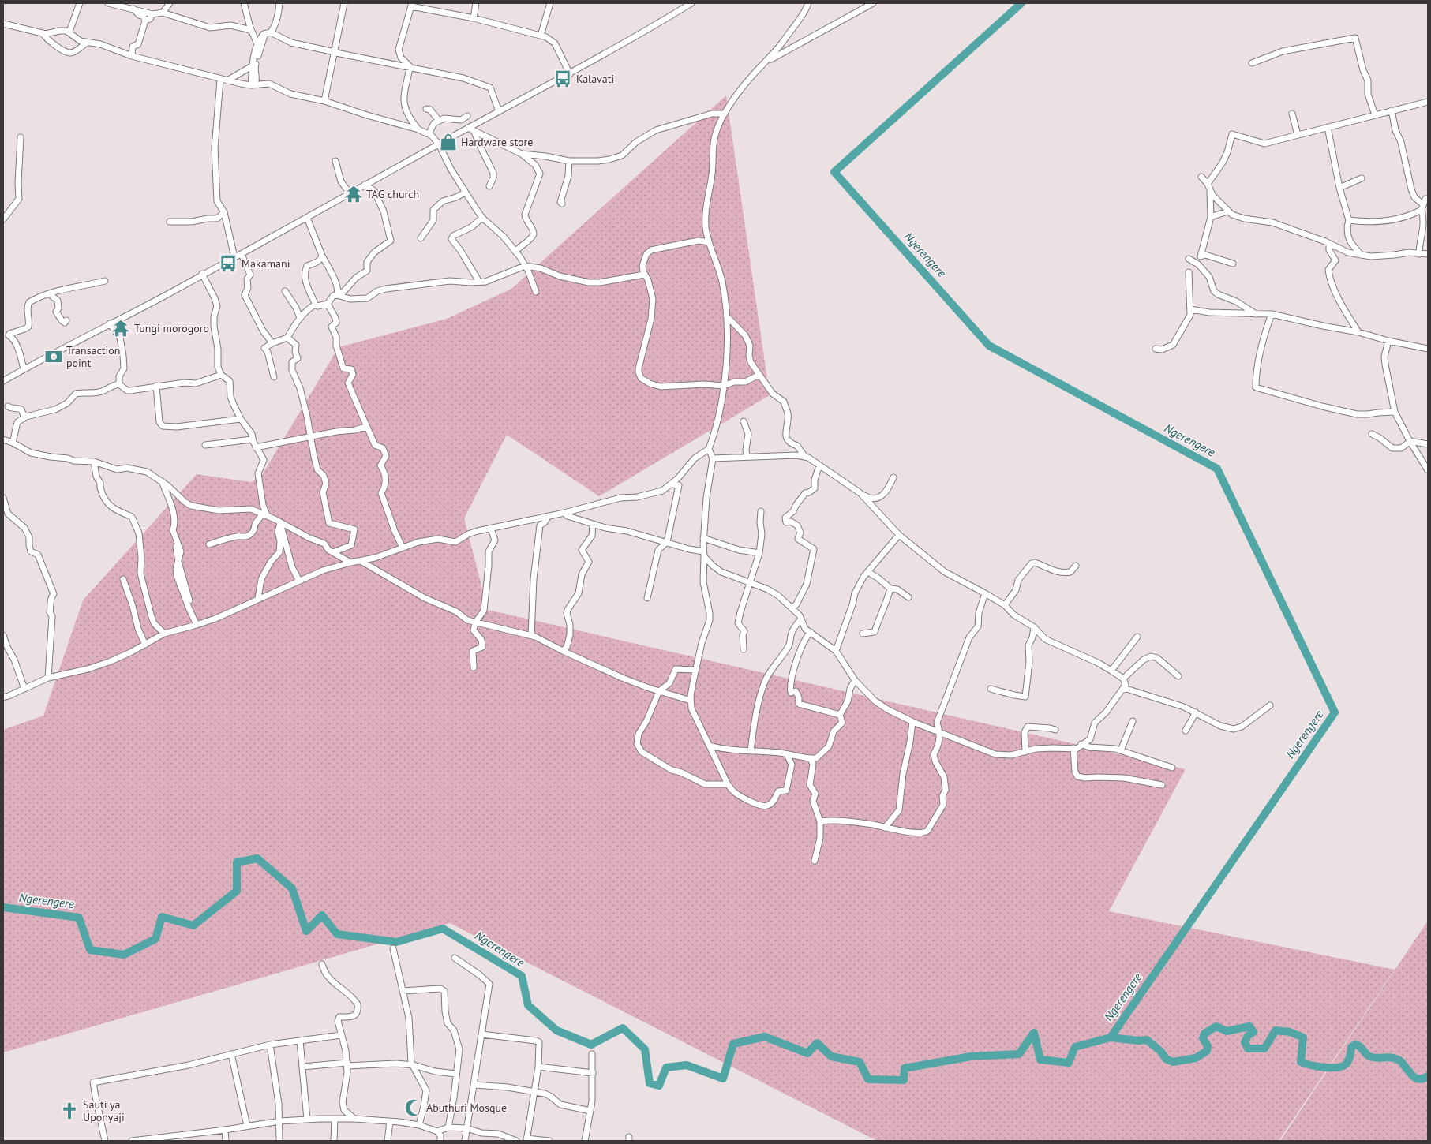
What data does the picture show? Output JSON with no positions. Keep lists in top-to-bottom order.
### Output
{
  "water": ["Ngerengere"],
  "places": {
    "bus stop": ["Kalavati", "Makamani"],
    "shop": ["Hardware store"],
    "temple": ["TAG church", "Tungi morogoro"],
    "bank": ["Transaction point"],
    "mosque": ["Abuthuri Mosque"],
    "church": ["Sauti ya Uponyaji"]
  }
}
